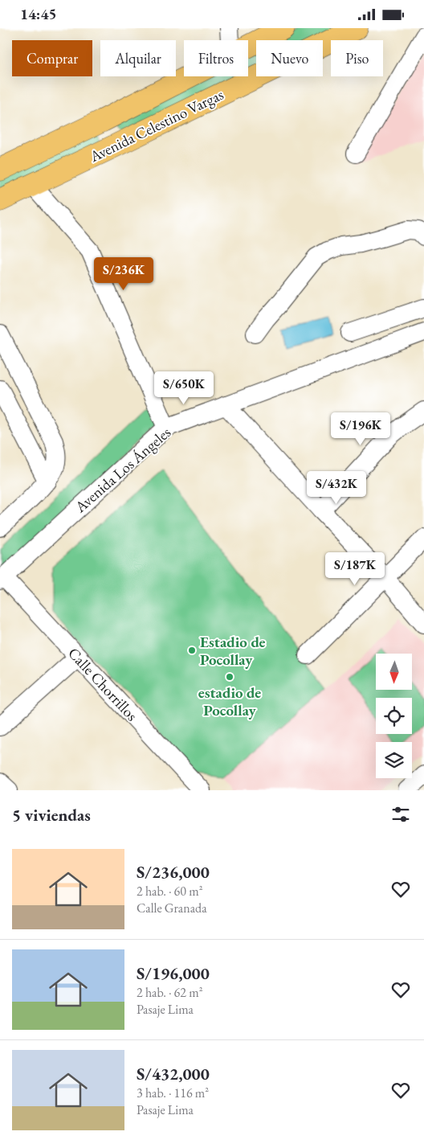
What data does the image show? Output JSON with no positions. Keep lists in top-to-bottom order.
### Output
{
  "streets": {
    "main road": ["Avenida Celestino Vargas"],
    "street": ["Avenida Los Ángeles", "Calle Chorrillos"]
  },
  "crossings": [
    ["Avenida Los Ángeles", "Calle Chorrillos"]
  ],
  "places": ["Estadio de Pocollay", "estadio de Pocollay"],
  "north": "bottom",
  "page": {
    "status": "14:45",
    "chip": [
      "Comprar",
      "Alquilar",
      "Filtros",
      "Nuevo",
      "Piso"
    ],
    "price": [
      "S/236K",
      "S/650K",
      "S/196K",
      "S/432K",
      "S/187K"
    ],
    "heading": "5 viviendas",
    "list": [
      {
        "name": "S/236,000",
        "note": "2 hab. · 60 m² · Calle Granada"
      },
      {
        "name": "S/196,000",
        "note": "2 hab. · 62 m² · Pasaje Lima"
      },
      {
        "name": "S/432,000",
        "note": "3 hab. · 116 m² · Pasaje Lima"
      }
    ]
  }
}
